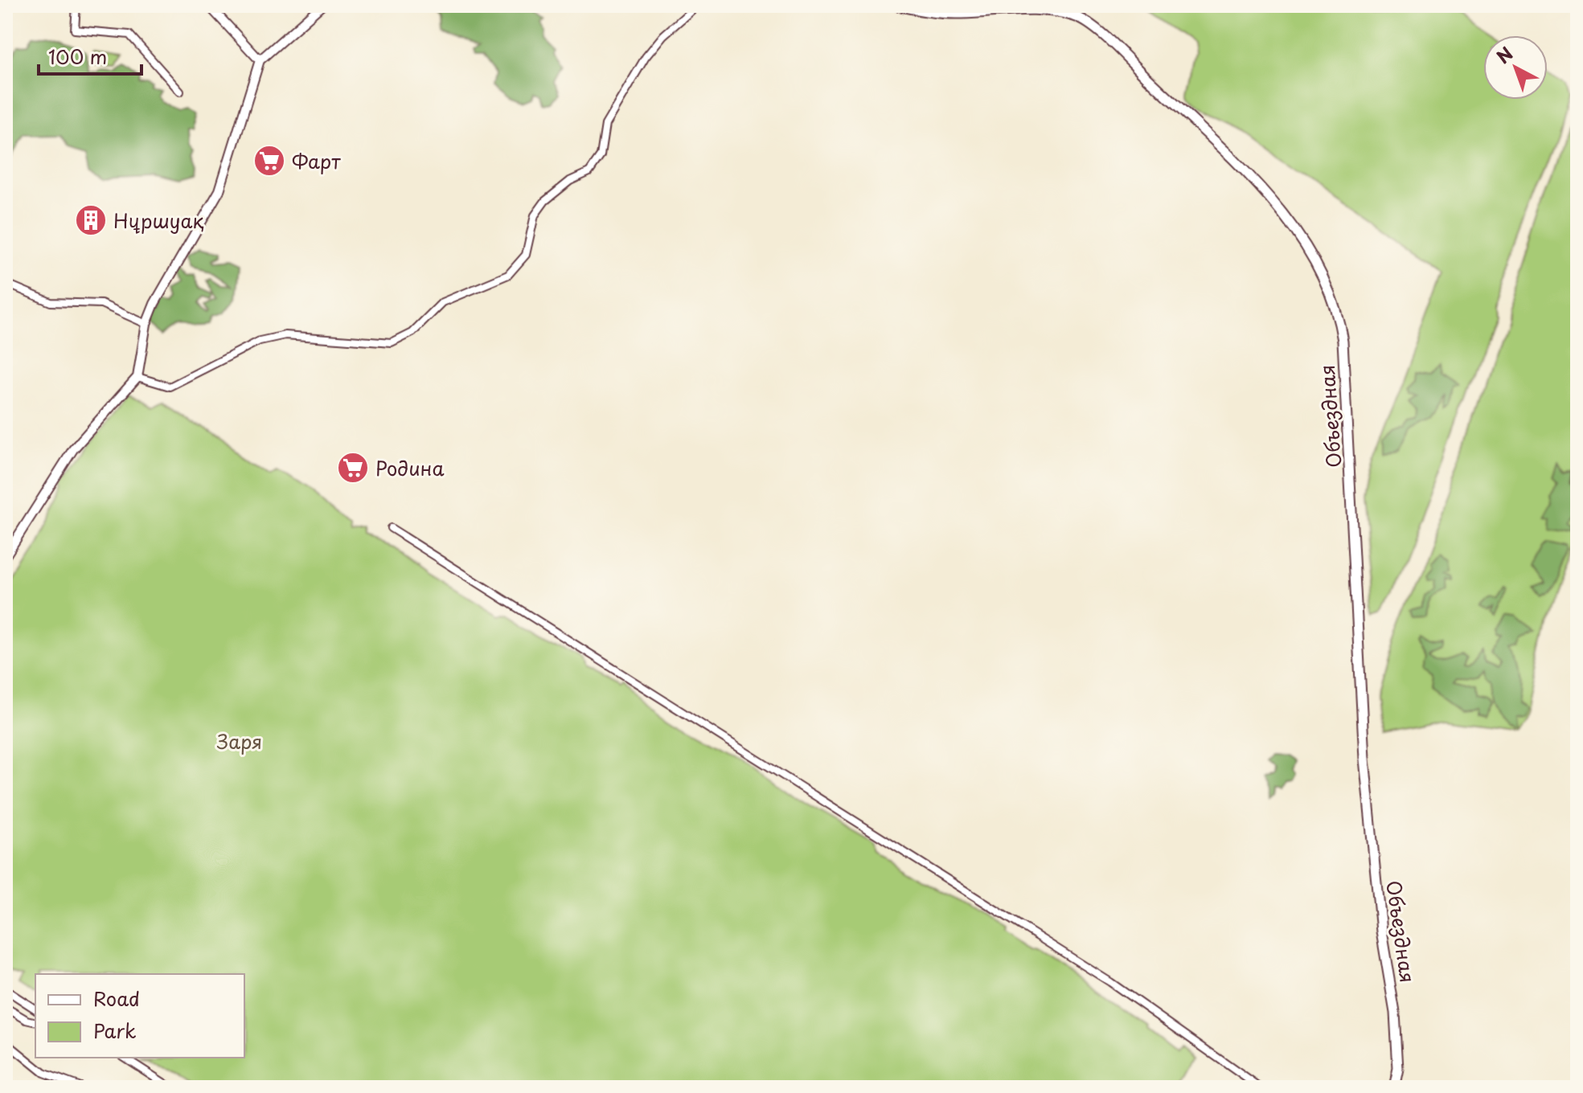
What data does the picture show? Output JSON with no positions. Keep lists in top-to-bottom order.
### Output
{
  "streets": {
    "main road": ["Объездная"]
  },
  "parks": ["Заря"],
  "places": {
    "supermarket": ["Фарт", "Родина"],
    "building": ["Нұршуақ"]
  },
  "legend": ["Road", "Park"],
  "scale_bar": "100 m",
  "north": "top left"
}
